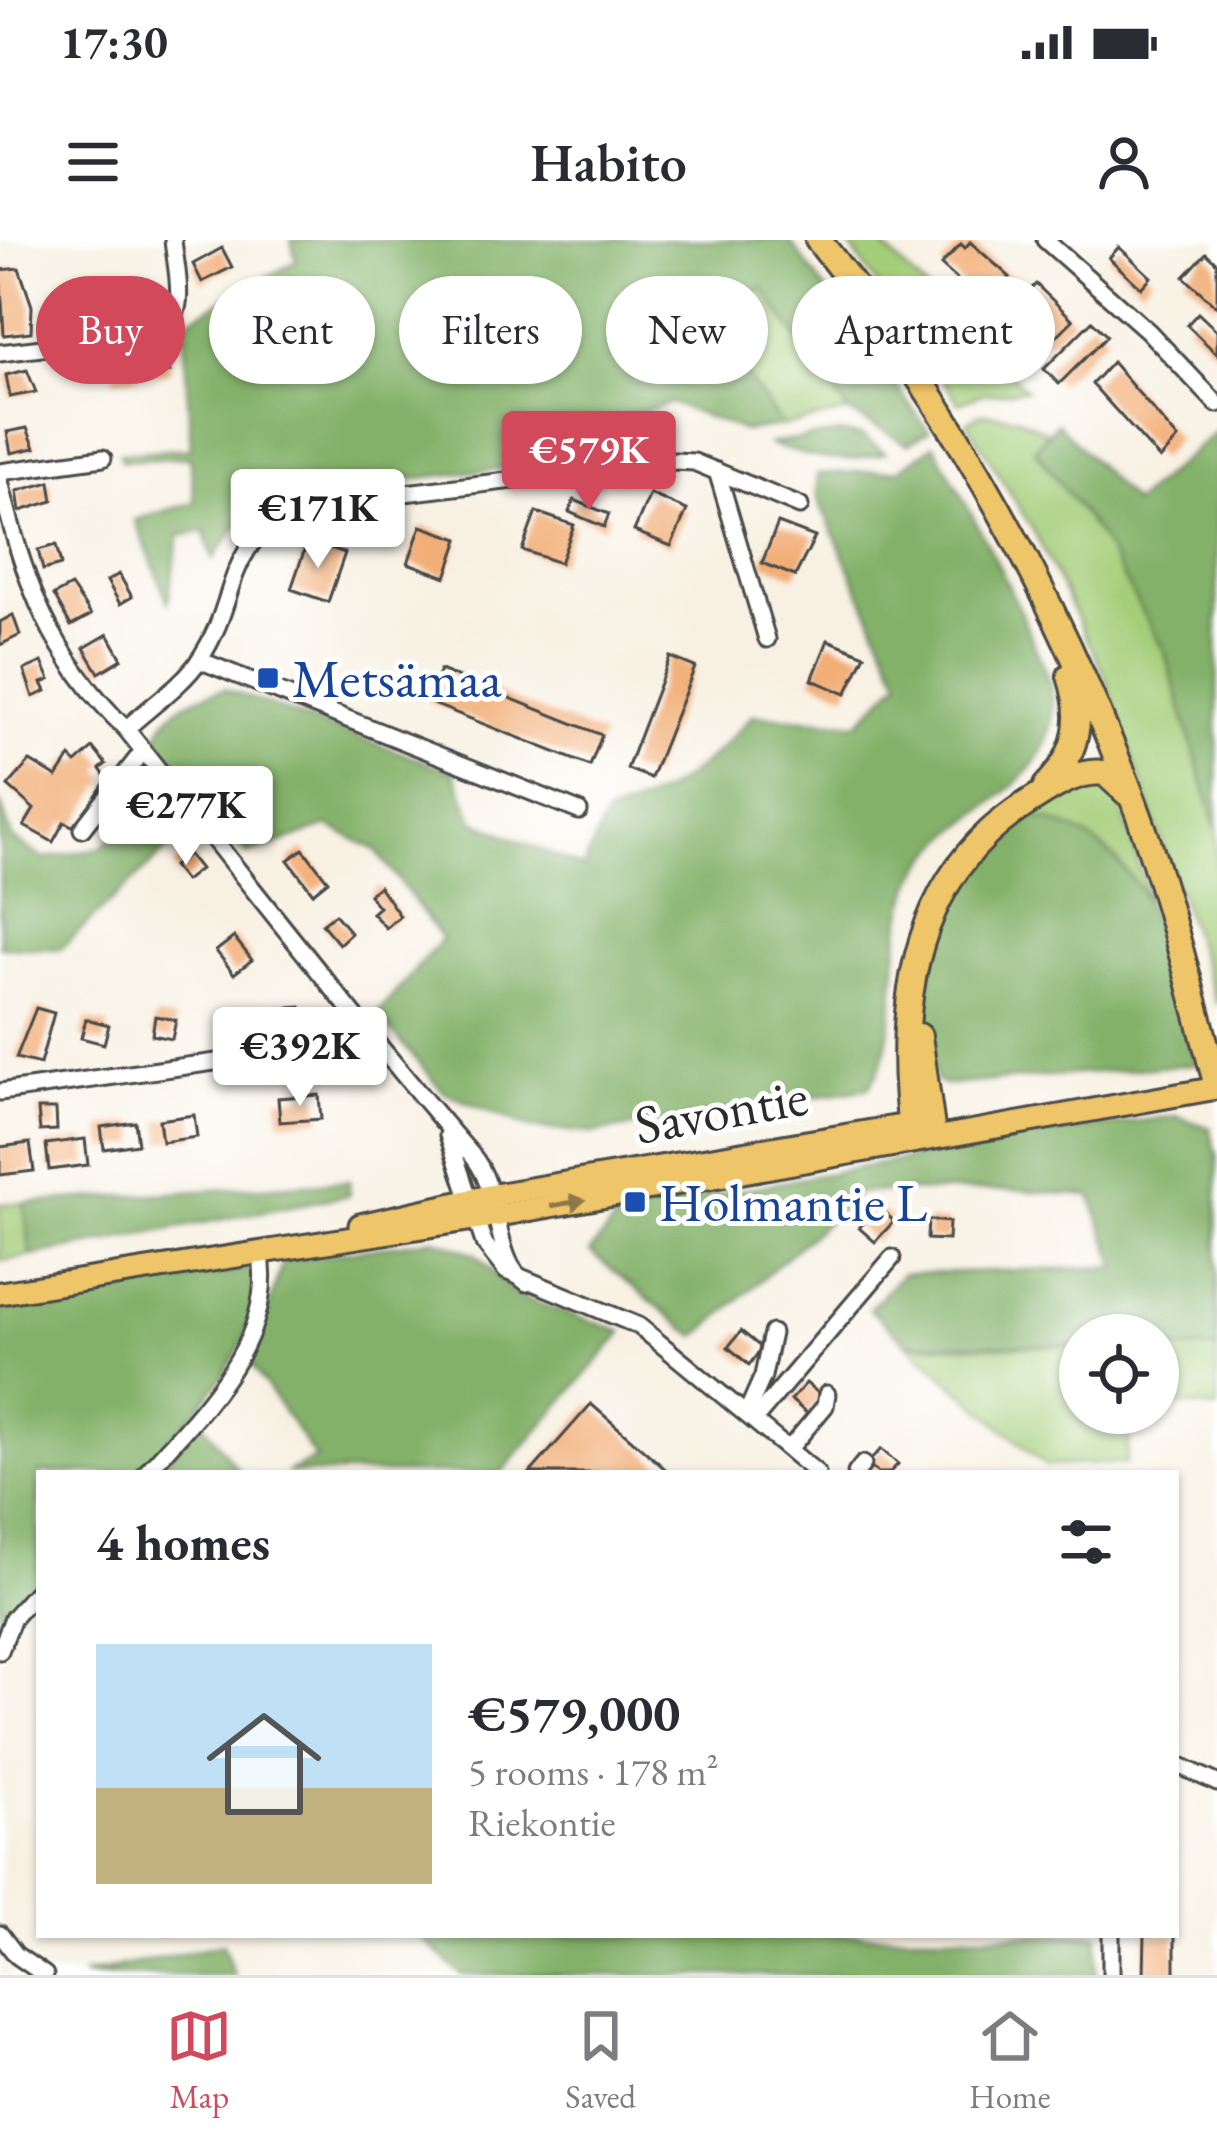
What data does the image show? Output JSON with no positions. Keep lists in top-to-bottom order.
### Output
{
  "streets": {
    "main road": ["Savontie"]
  },
  "places": {
    "transit": ["Metsämaa", "Holmantie L"]
  },
  "page": {
    "status": "17:30",
    "header": "Habito",
    "chip": [
      "Buy",
      "Rent",
      "Filters",
      "New",
      "Apartment"
    ],
    "price": [
      "€579K",
      "€171K",
      "€277K",
      "€392K"
    ],
    "heading": "4 homes",
    "list": [
      {
        "name": "€579,000",
        "note": "5 rooms · 178 m² · Riekontie"
      }
    ],
    "tabs": ["Map", "Saved", "Home"]
  }
}
